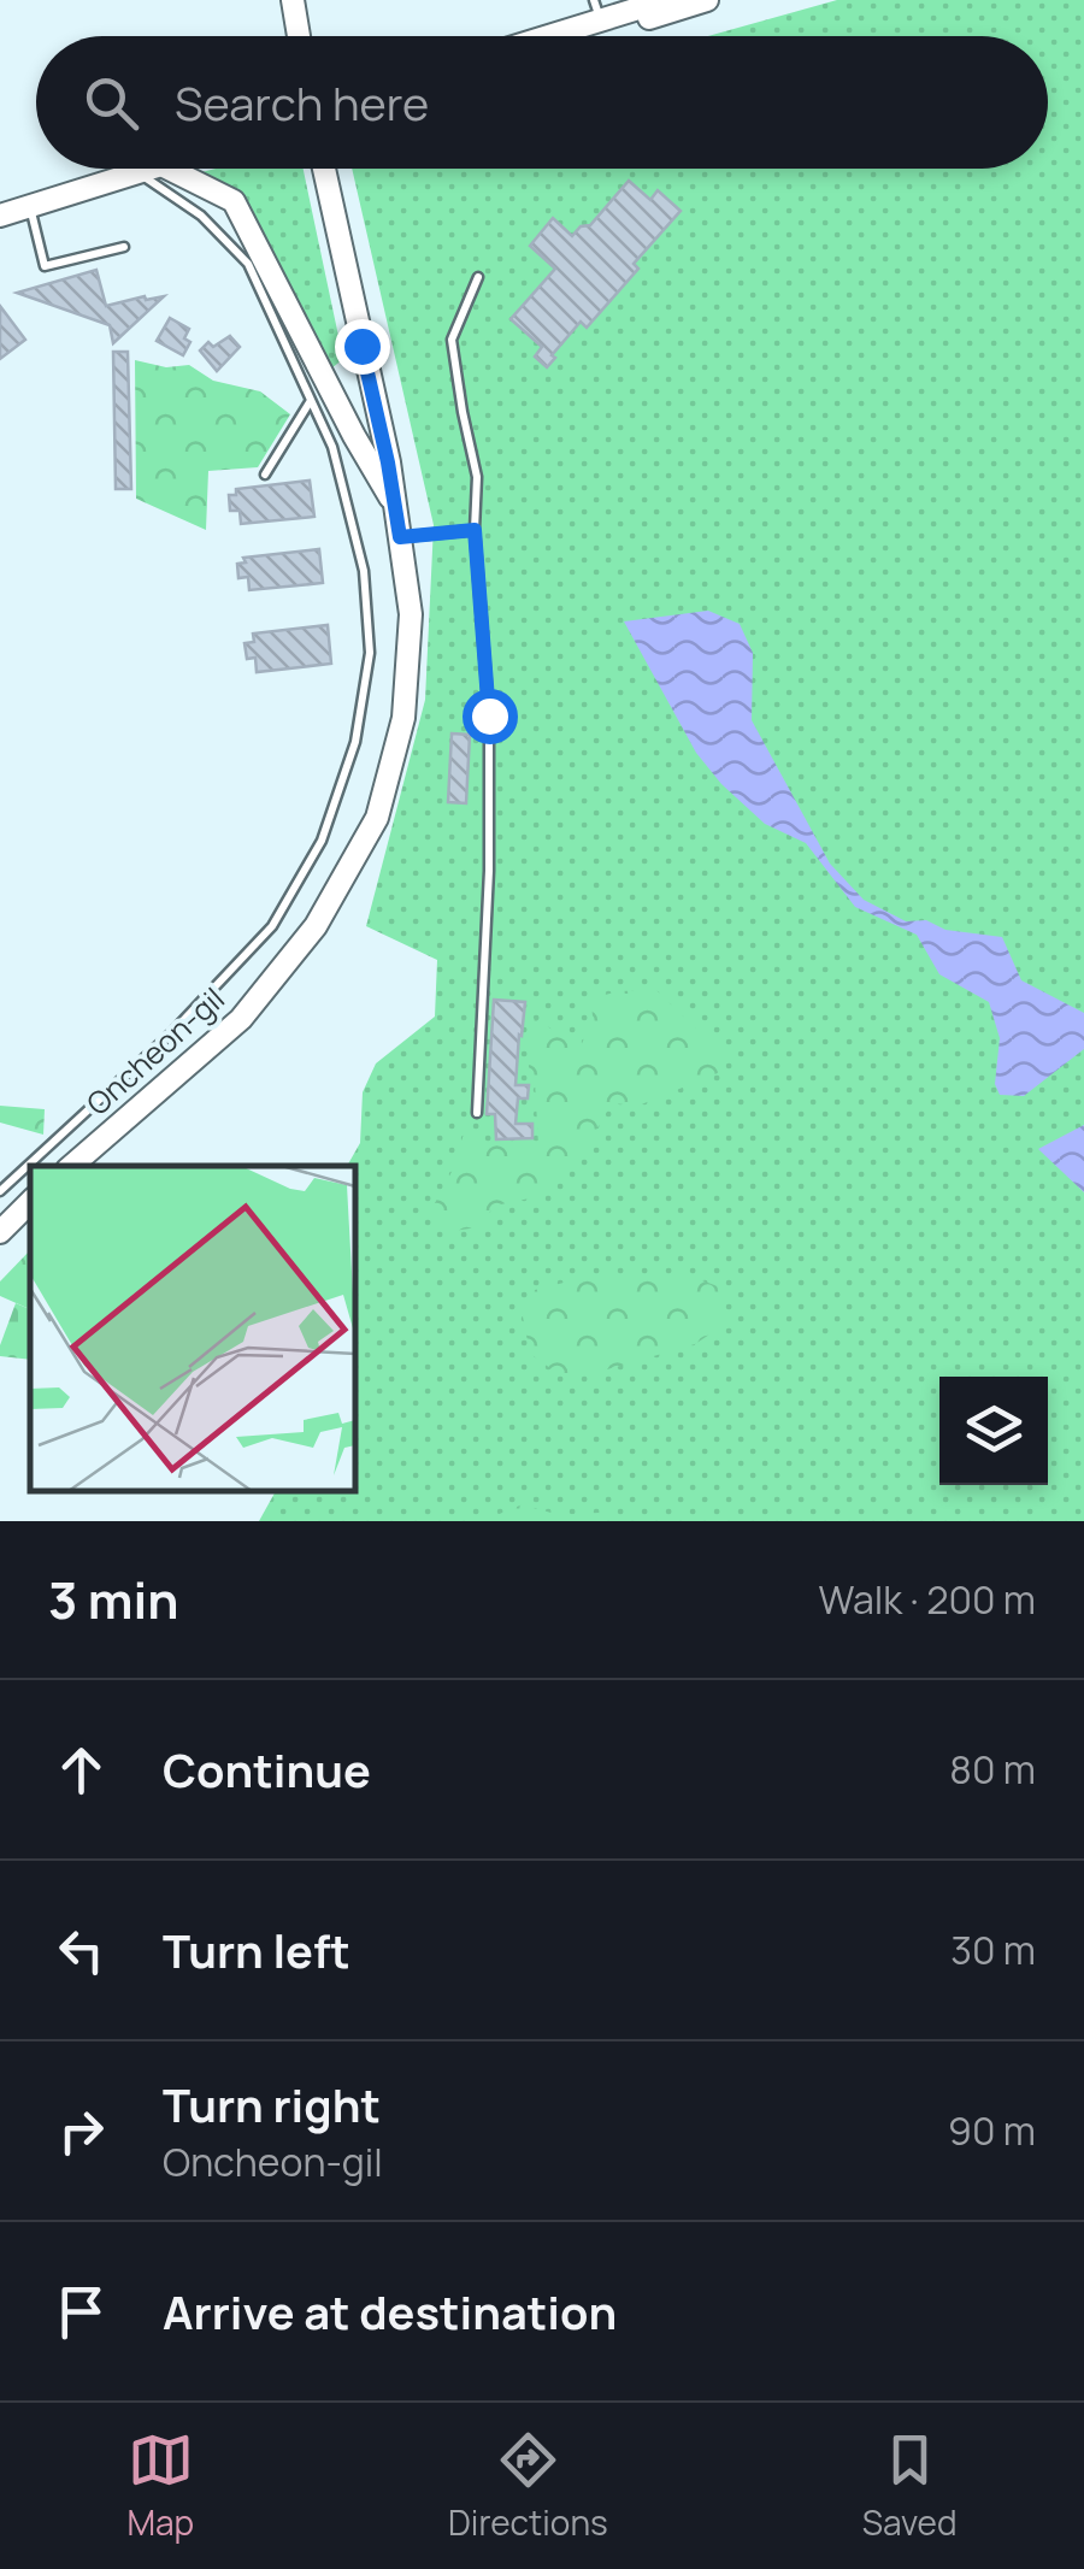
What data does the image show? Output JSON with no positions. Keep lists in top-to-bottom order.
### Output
{
  "streets": {
    "street": ["Oncheon-gil"]
  },
  "page": {
    "search": "Search here",
    "heading": ["3 min", "Walk · 200 m"],
    "list": [
      ["Continue", "80 m"],
      ["Turn left", "30 m"],
      ["Turn right", "Oncheon-gil", "90 m"],
      "Arrive at destination"
    ],
    "nav": ["Map", "Directions", "Saved"]
  }
}
